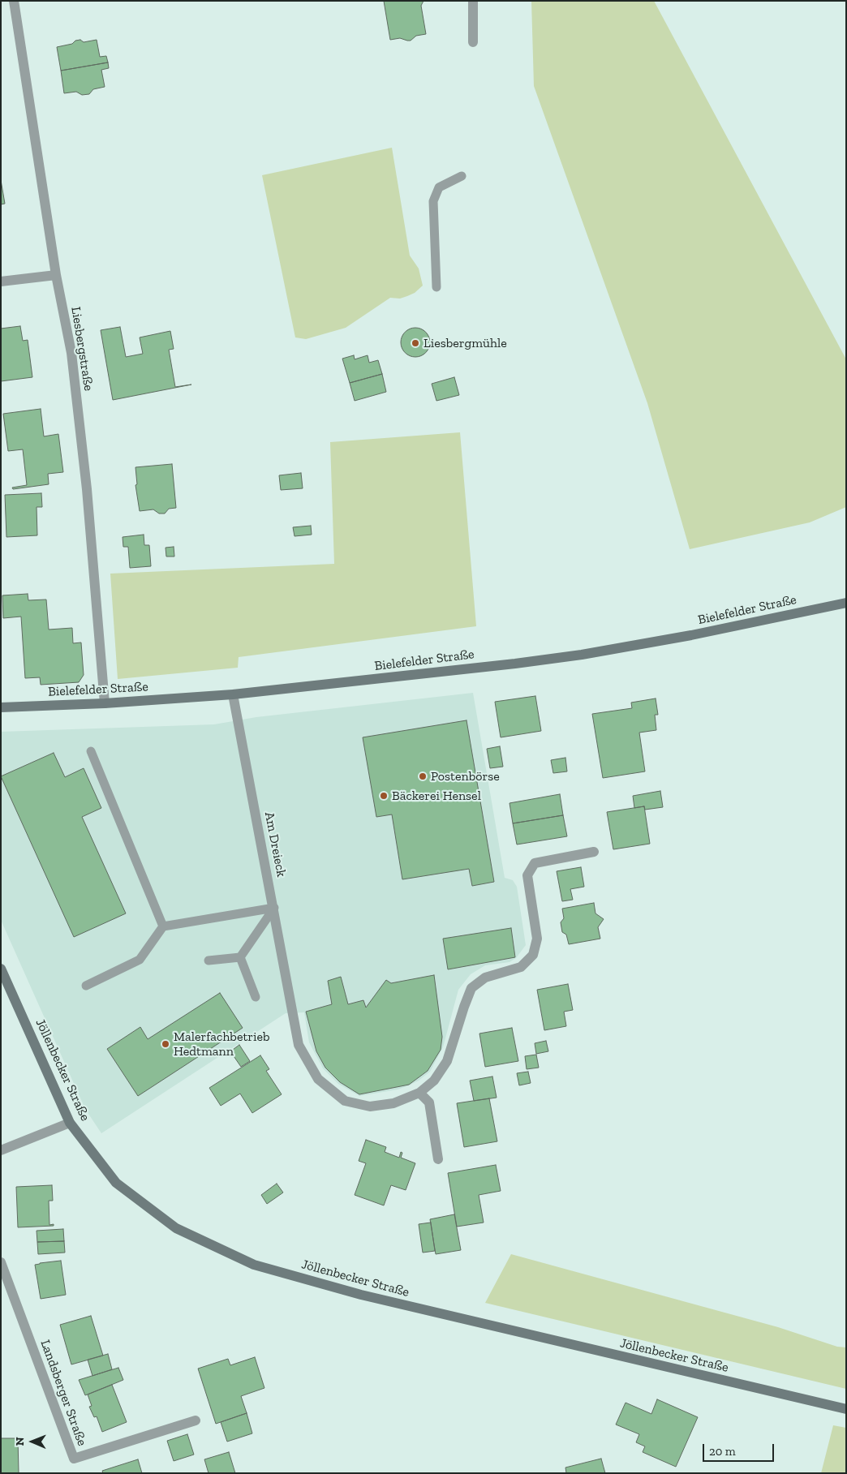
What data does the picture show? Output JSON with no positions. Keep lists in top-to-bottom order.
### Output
{
  "streets": {
    "main road": ["Bielefelder Straße", "Jöllenbecker Straße"],
    "street": ["Liesbergstraße", "Am Dreieck", "Landsberger Straße"]
  },
  "crossings": [
    ["Liesbergstraße", "Bielefelder Straße"],
    ["Bielefelder Straße", "Am Dreieck"]
  ],
  "places": [
    "Liesbergmühle",
    "Postenbörse",
    "Bäckerei Hensel",
    "Malerfachbetrieb Hedtmann"
  ],
  "scale_bar": "20 m",
  "north": "left"
}
